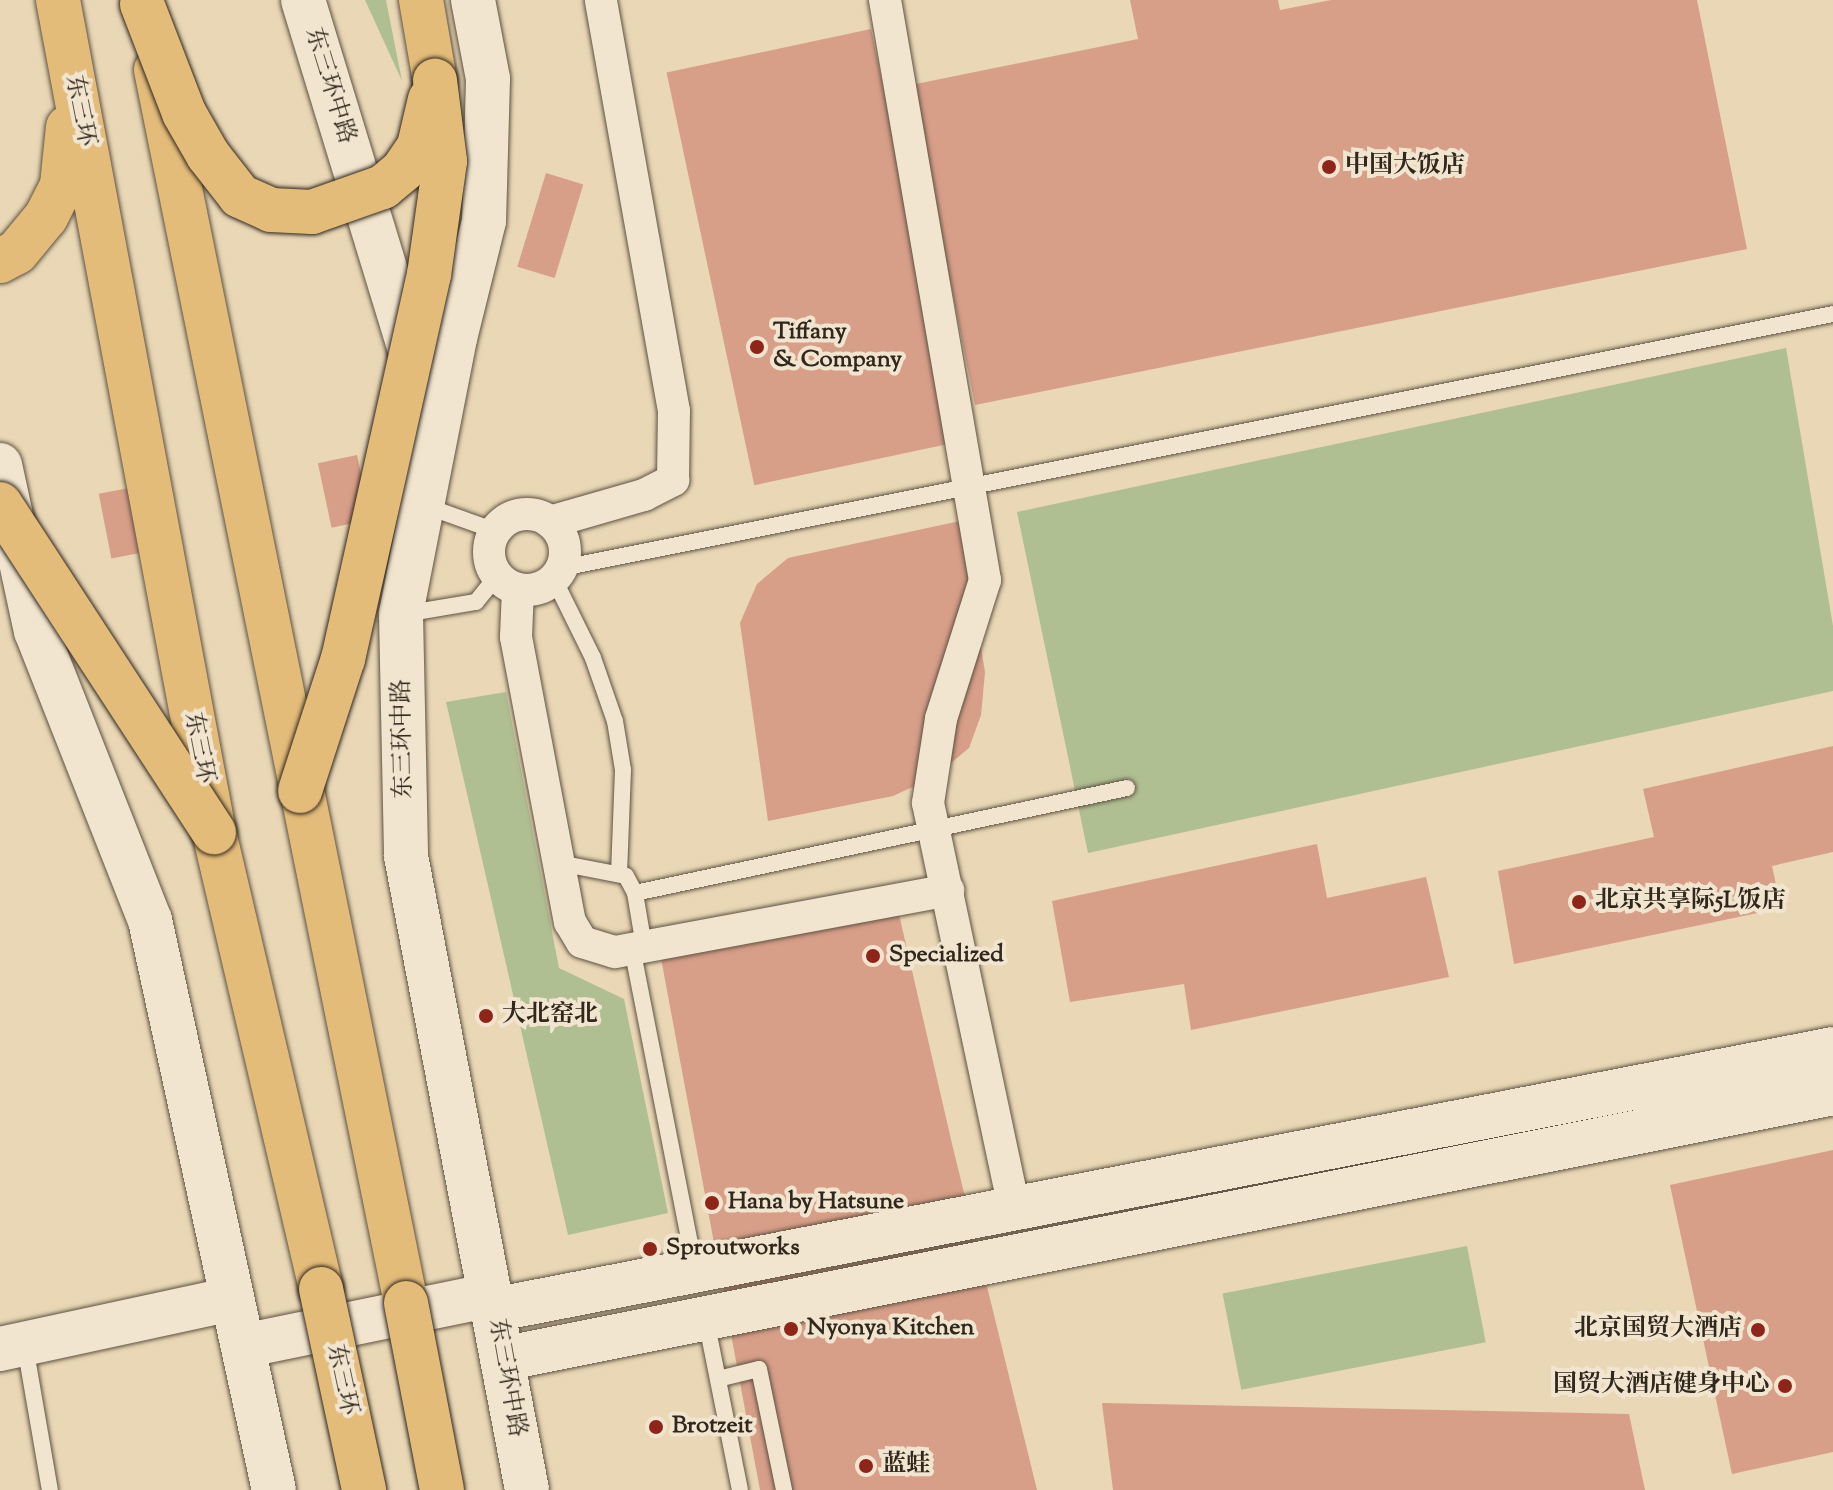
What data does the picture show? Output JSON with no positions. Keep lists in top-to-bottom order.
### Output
{
  "streets": {
    "highway": ["东三环"],
    "street": ["东三环中路"]
  },
  "places": [
    "中国大饭店",
    "Tiffany & Company",
    "北京共享际5L饭店",
    "Specialized",
    "大北窑北",
    "Hana by Hatsune",
    "Sproutworks",
    "Nyonya Kitchen",
    "北京国贸大酒店",
    "国贸大酒店健身中心",
    "Brotzeit",
    "蓝蛙"
  ]
}
